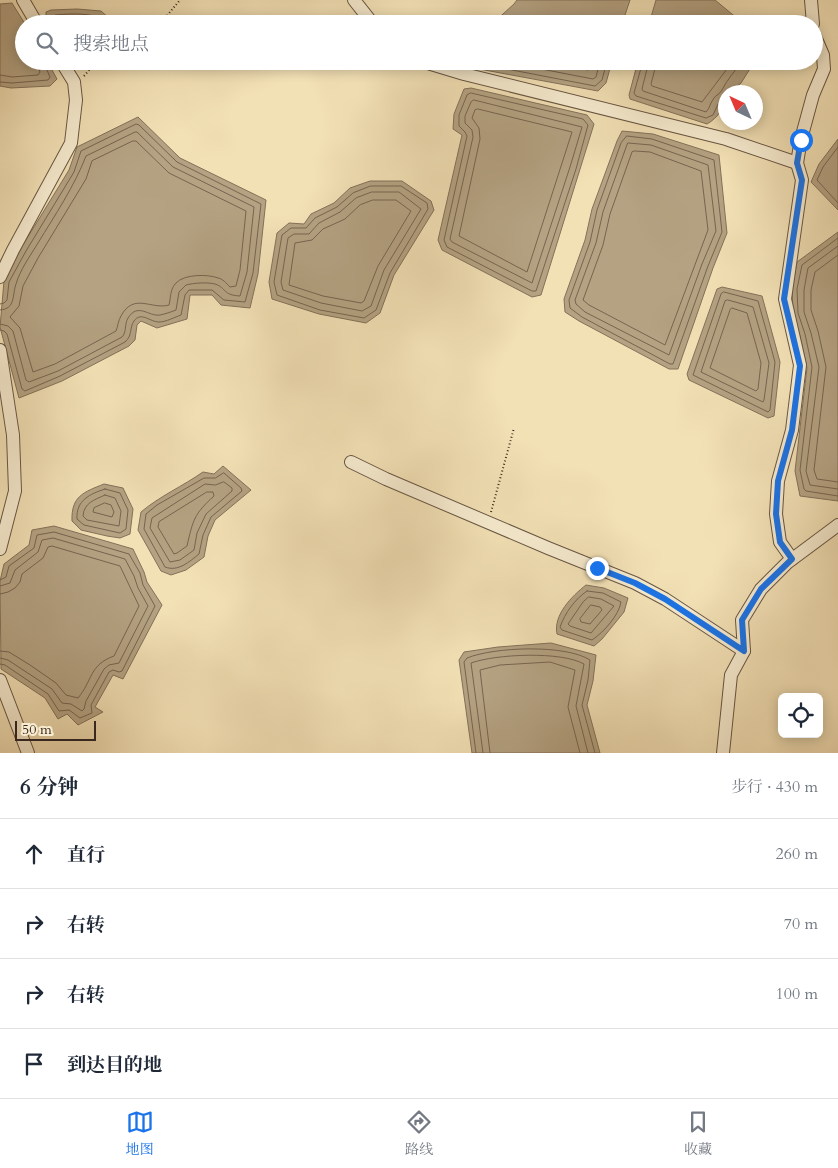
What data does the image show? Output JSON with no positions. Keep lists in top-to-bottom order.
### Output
{
  "scale_bar": "50 m",
  "north": "top left",
  "page": {
    "search": "搜索地点",
    "scale": "50 m",
    "heading": ["6 分钟", "步行 · 430 m"],
    "list": [
      ["直行", "260 m"],
      ["右转", "70 m"],
      ["右转", "100 m"],
      "到达目的地"
    ],
    "nav": ["地图", "路线", "收藏"]
  }
}
